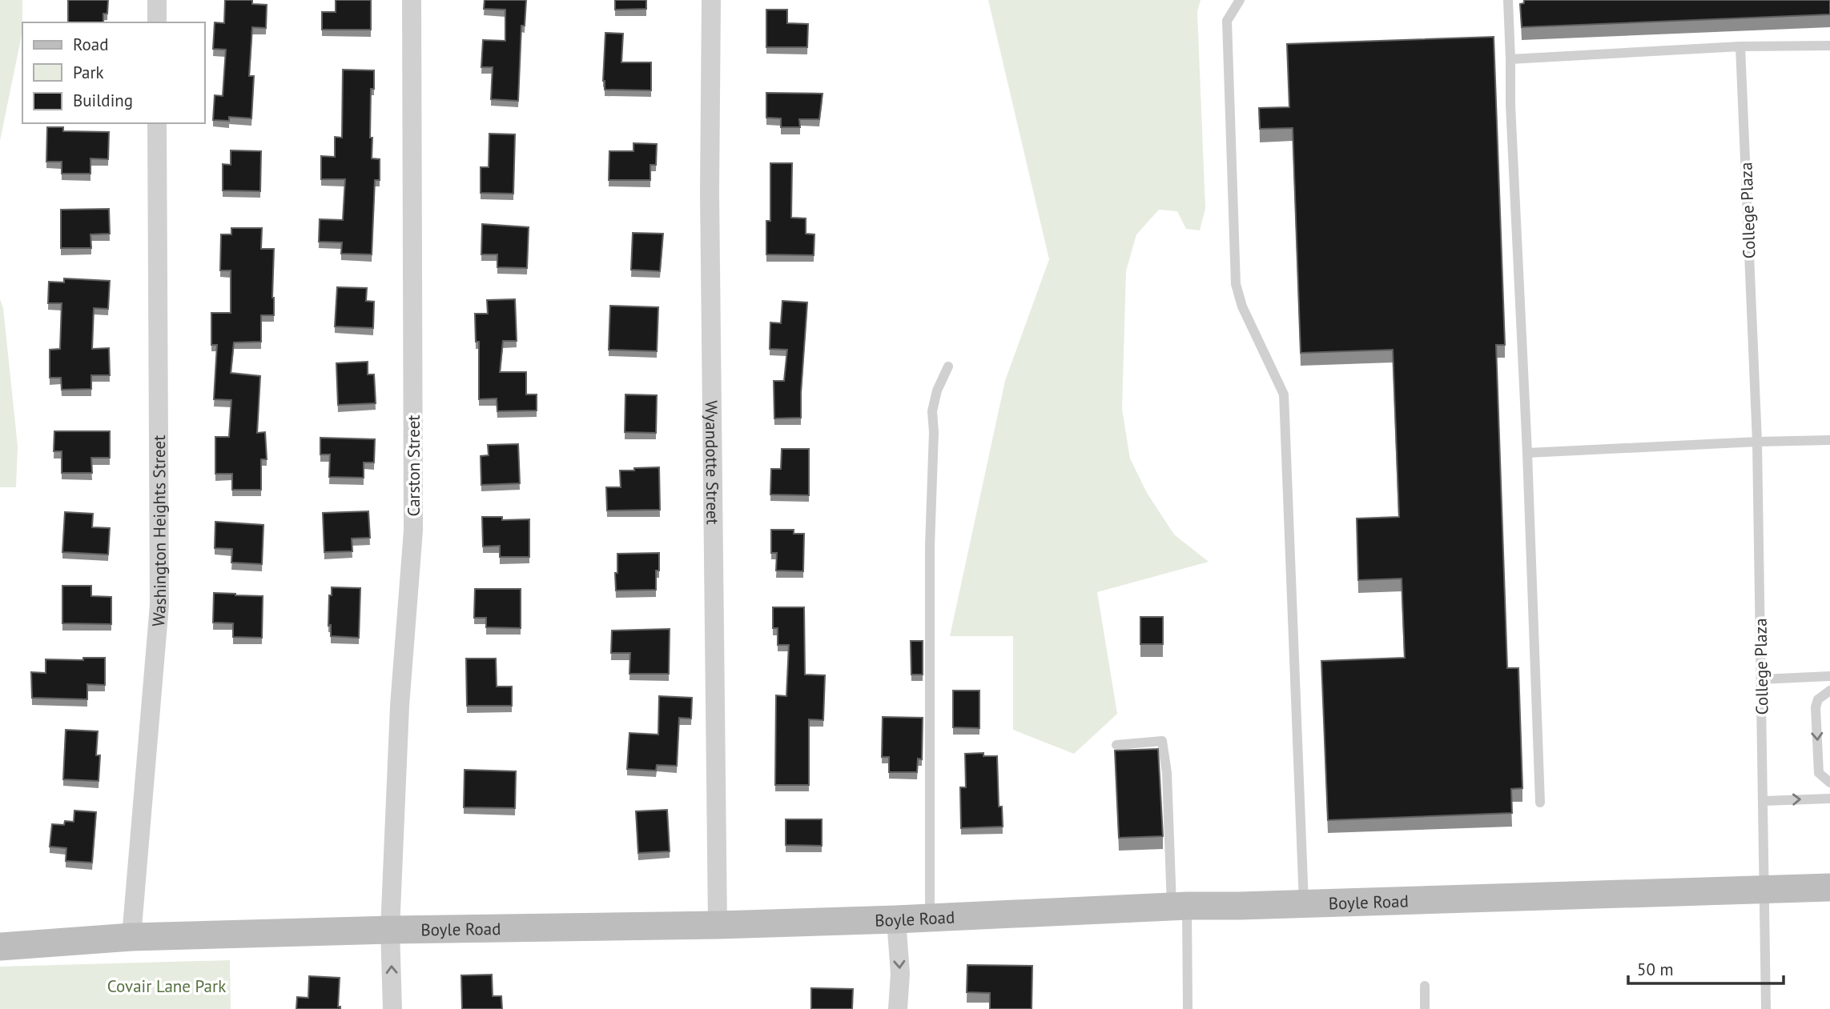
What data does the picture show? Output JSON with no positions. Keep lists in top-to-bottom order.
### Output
{
  "streets": {
    "street": [
      "Wyandotte Street",
      "Carston Street",
      "Washington Heights Street",
      "Boyle Road"
    ],
    "lane": ["College Plaza"]
  },
  "crossings": [
    ["College Plaza", "Boyle Road"],
    ["Wyandotte Street", "Boyle Road"],
    ["Carston Street", "Boyle Road"],
    ["Washington Heights Street", "Boyle Road"]
  ],
  "parks": ["Covair Lane Park"],
  "legend": ["Road", "Park", "Building"],
  "scale_bar": "50 m"
}
